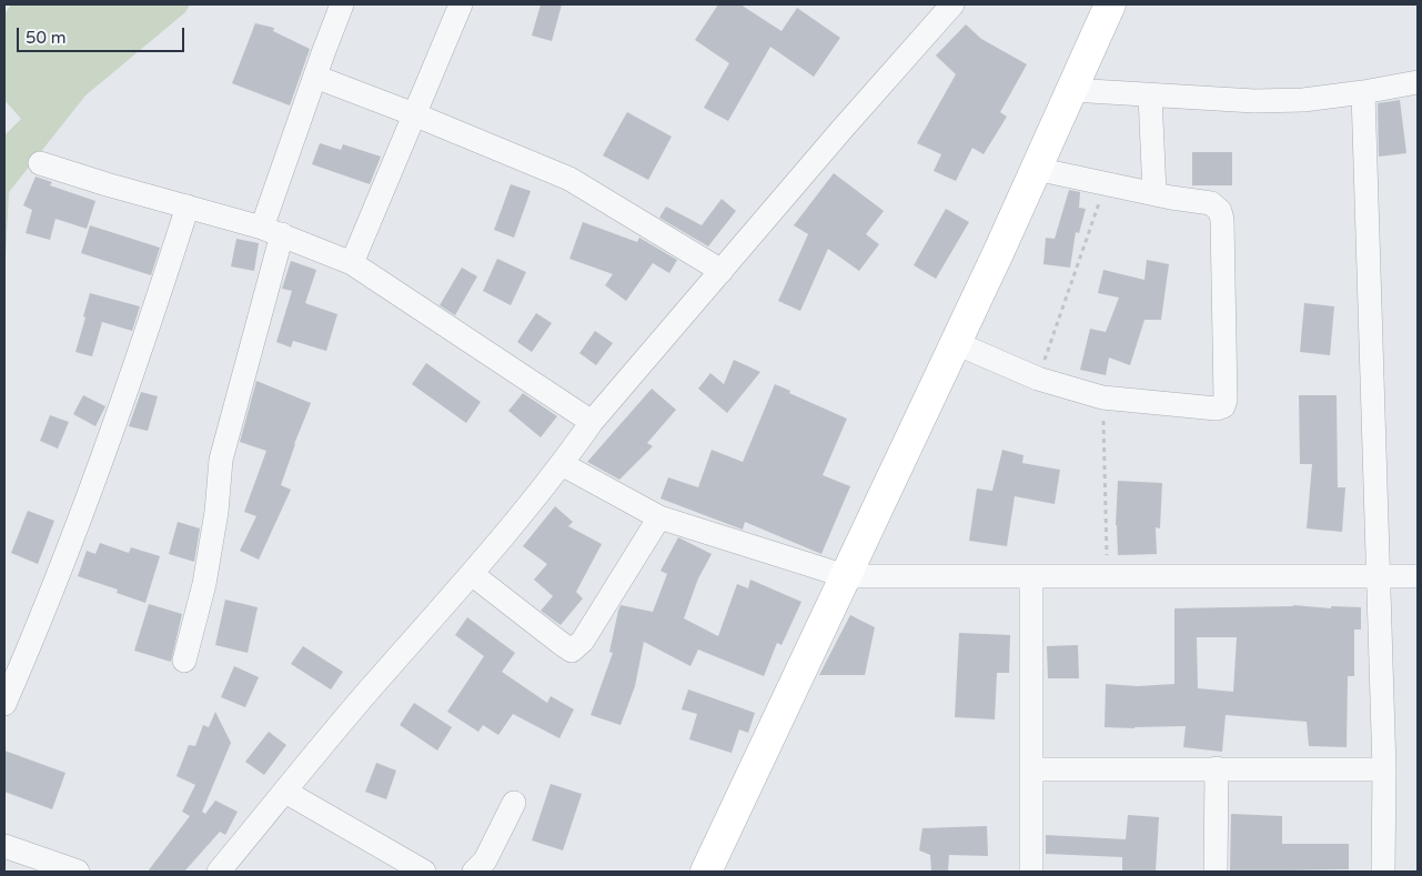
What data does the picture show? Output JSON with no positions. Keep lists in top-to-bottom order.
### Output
{
  "scale_bar": "50 m"
}
